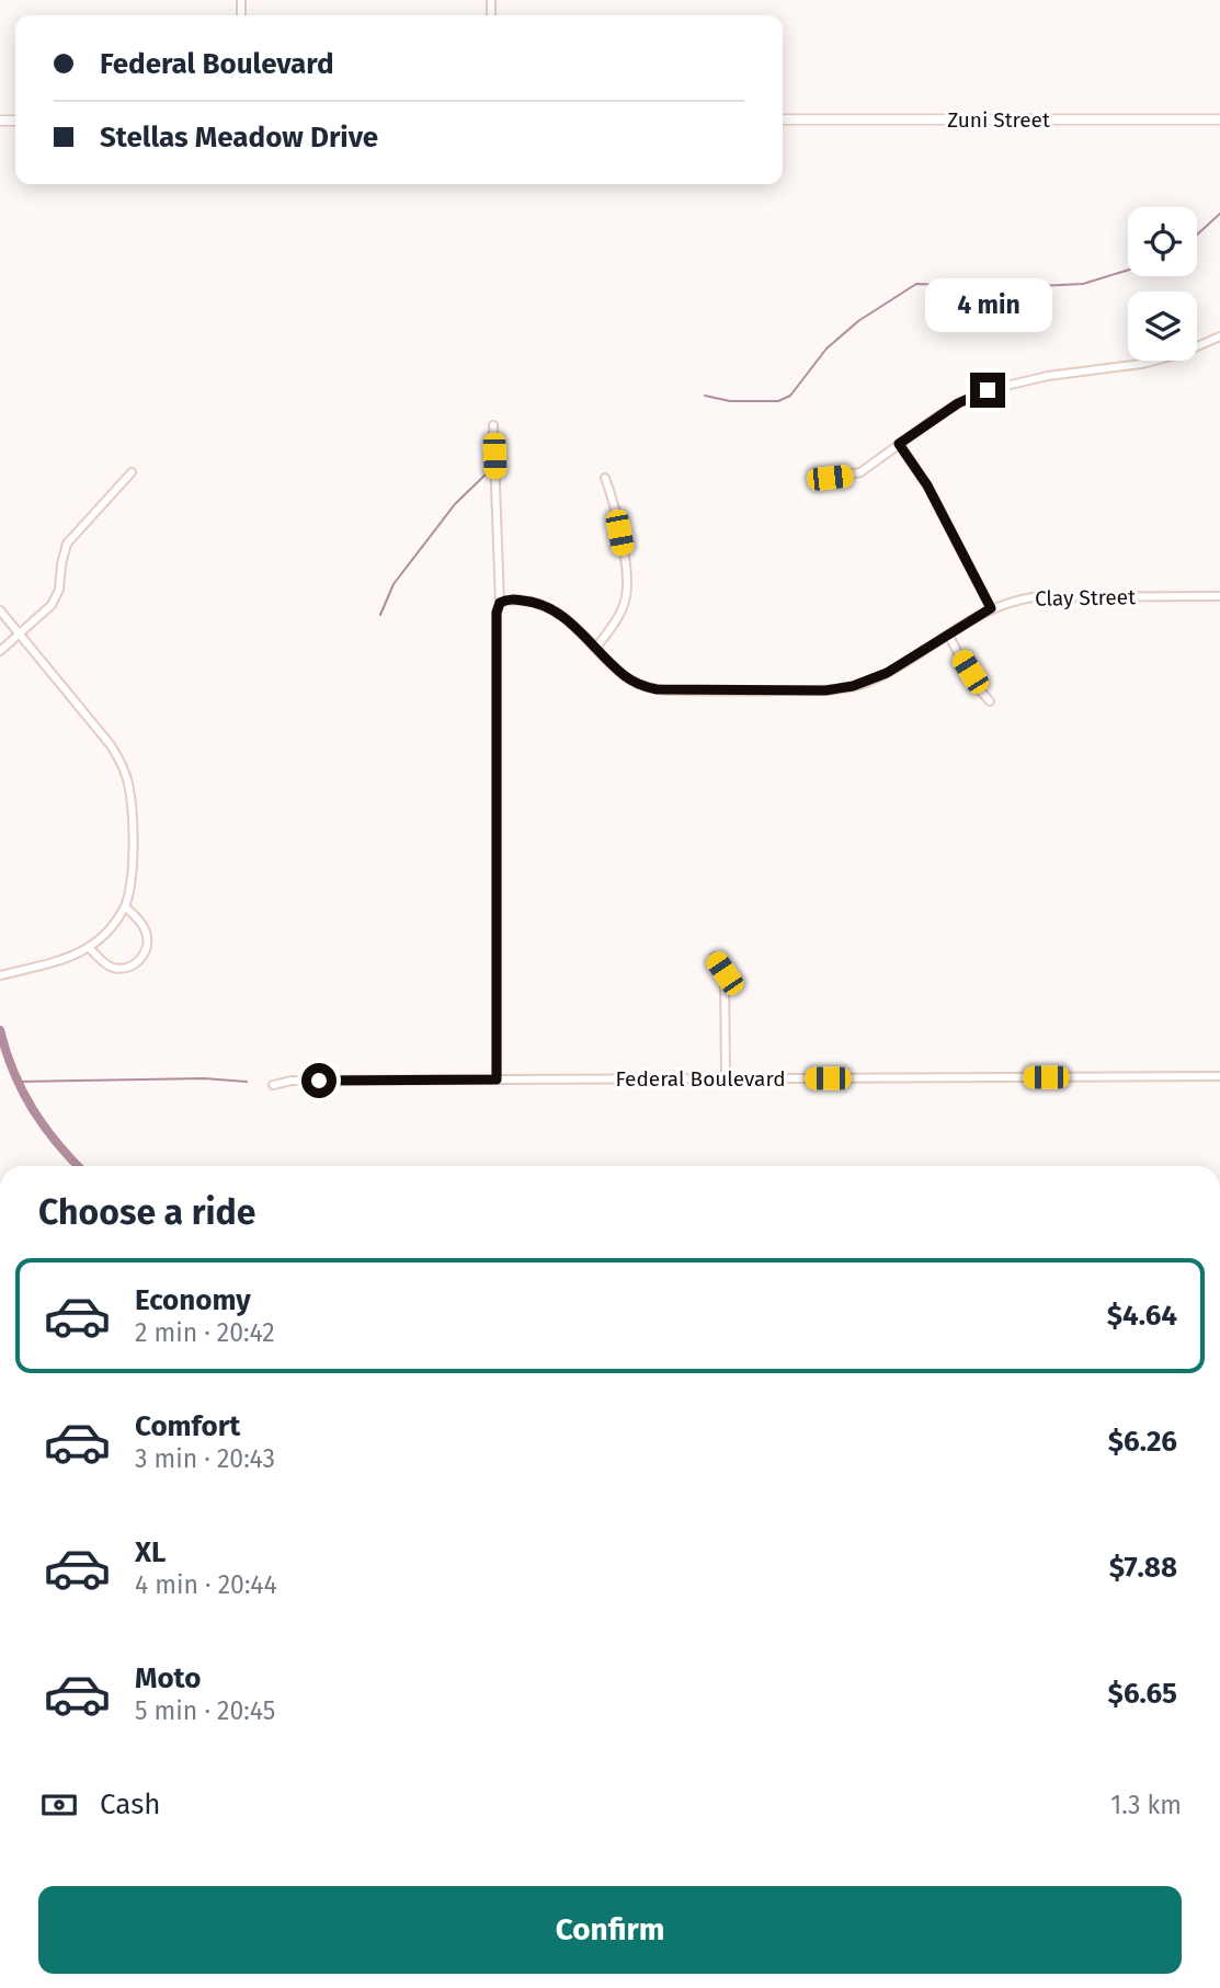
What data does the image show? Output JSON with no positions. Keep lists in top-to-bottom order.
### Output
{
  "streets": {
    "street": ["Zuni Street", "Clay Street", "Federal Boulevard"]
  },
  "page": {
    "banner": ["Federal Boulevard", "Stellas Meadow Drive"],
    "bubble": "4 min",
    "heading": "Choose a ride",
    "list": [
      {
        "name": "Economy",
        "note": "2 min · 20:42",
        "value": "$4.64"
      },
      {
        "name": "Comfort",
        "note": "3 min · 20:43",
        "value": "$6.26"
      },
      {
        "name": "XL",
        "note": "4 min · 20:44",
        "value": "$7.88"
      },
      {
        "name": "Moto",
        "note": "5 min · 20:45",
        "value": "$6.65"
      }
    ],
    "pay": ["Cash", "1.3 km"],
    "buttons": "Confirm"
  }
}
